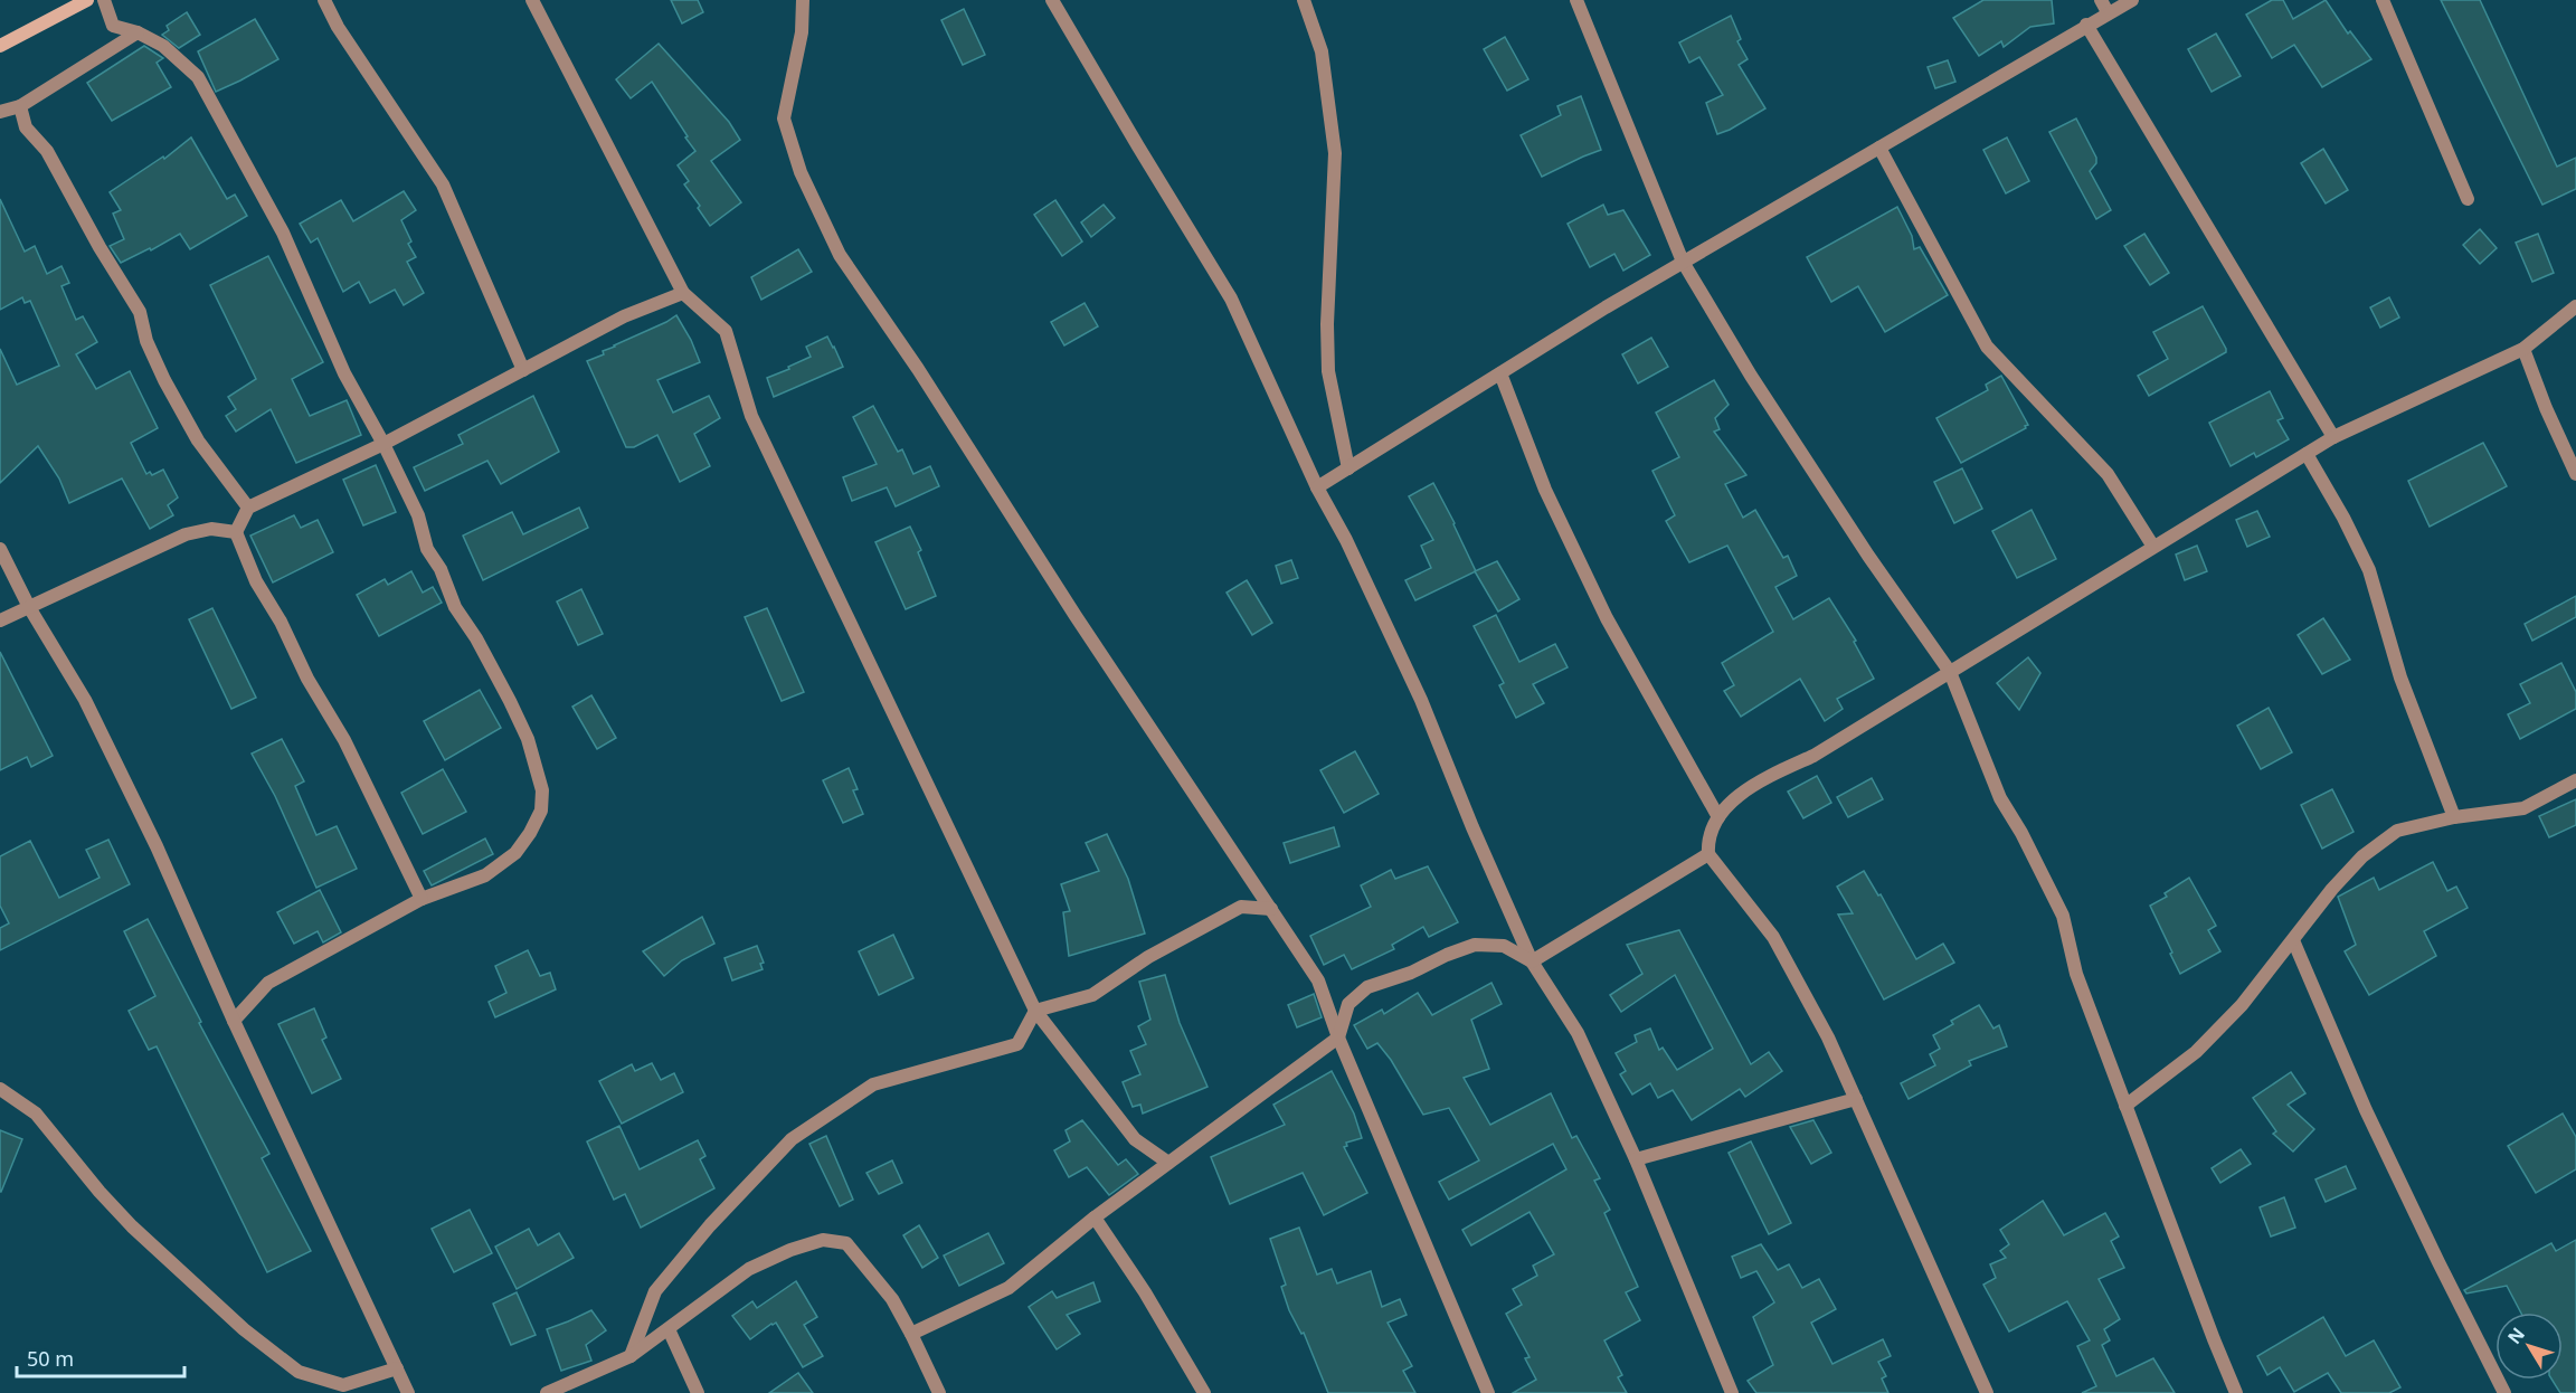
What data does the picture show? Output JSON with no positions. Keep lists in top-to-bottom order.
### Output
{
  "scale_bar": "50 m",
  "north": "top left"
}
